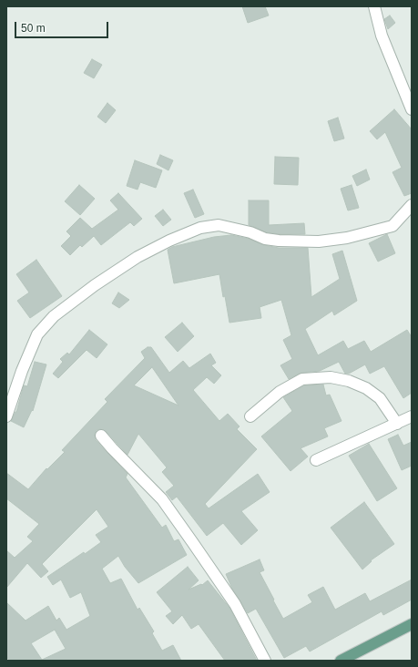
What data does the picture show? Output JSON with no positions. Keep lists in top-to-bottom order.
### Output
{
  "scale_bar": "50 m"
}
